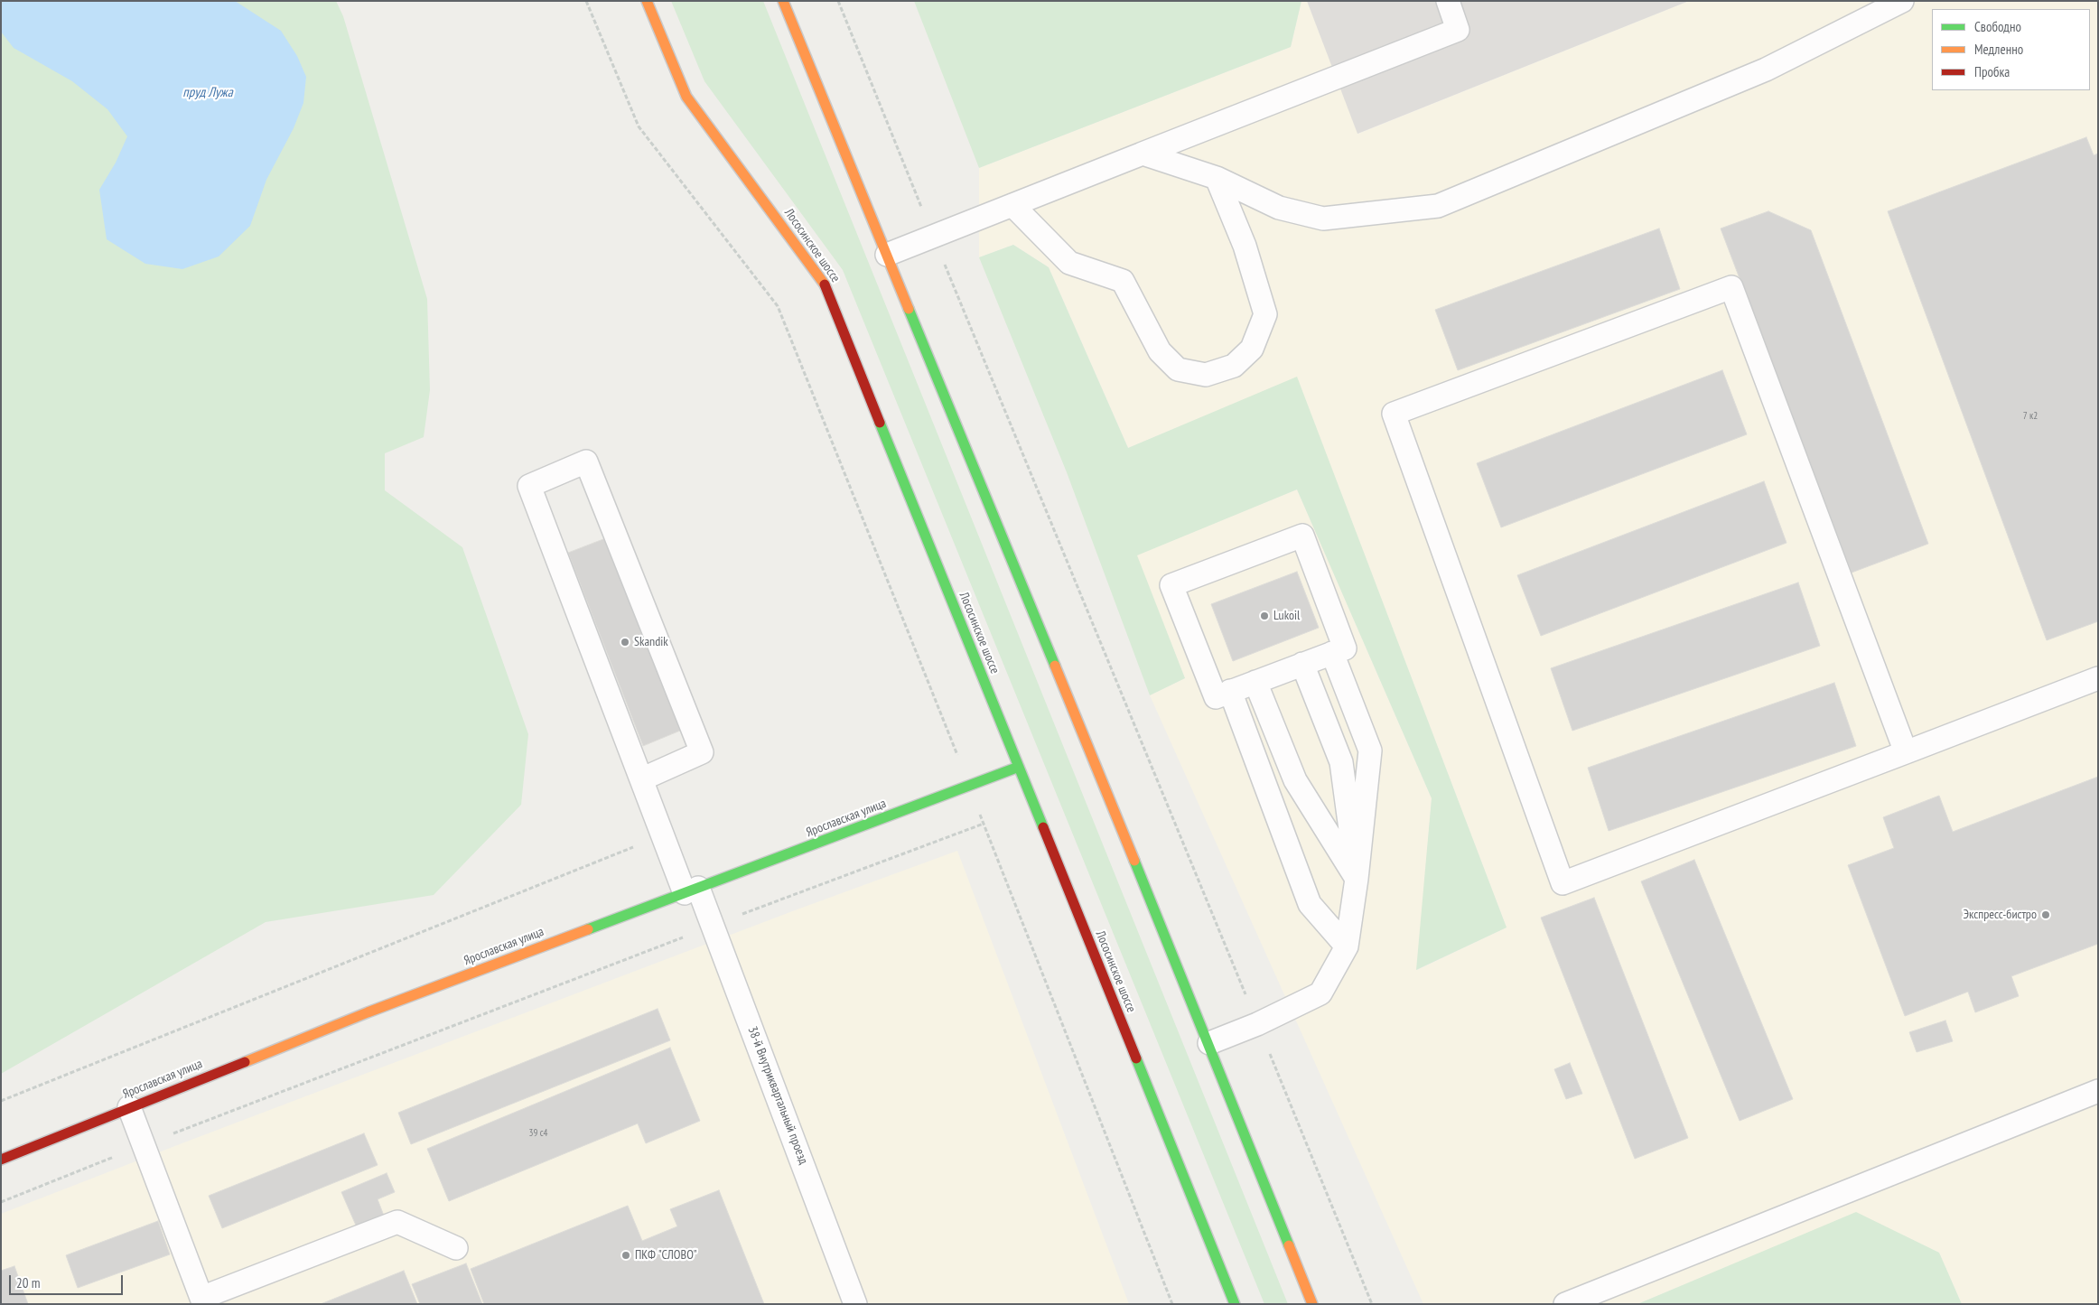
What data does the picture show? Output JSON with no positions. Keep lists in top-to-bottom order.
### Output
{
  "streets": {
    "street": ["Лососинское шоссе", "Ярославская улица"],
    "lane": ["38-й Внутриквартальный проезд"]
  },
  "crossings": [
    ["Лососинское шоссе", "Ярославская улица"],
    ["Ярославская улица", "38-й Внутриквартальный проезд"]
  ],
  "water": ["пруд Лужа"],
  "places": [
    "Lukoil",
    "Skandik",
    "Экспресс-бистро",
    "ПКФ \"СЛОВО\""
  ],
  "house_numbers": ["7 к2", "39 с4"],
  "legend": ["Свободно", "Медленно", "Пробка"],
  "scale_bar": "20 m"
}
